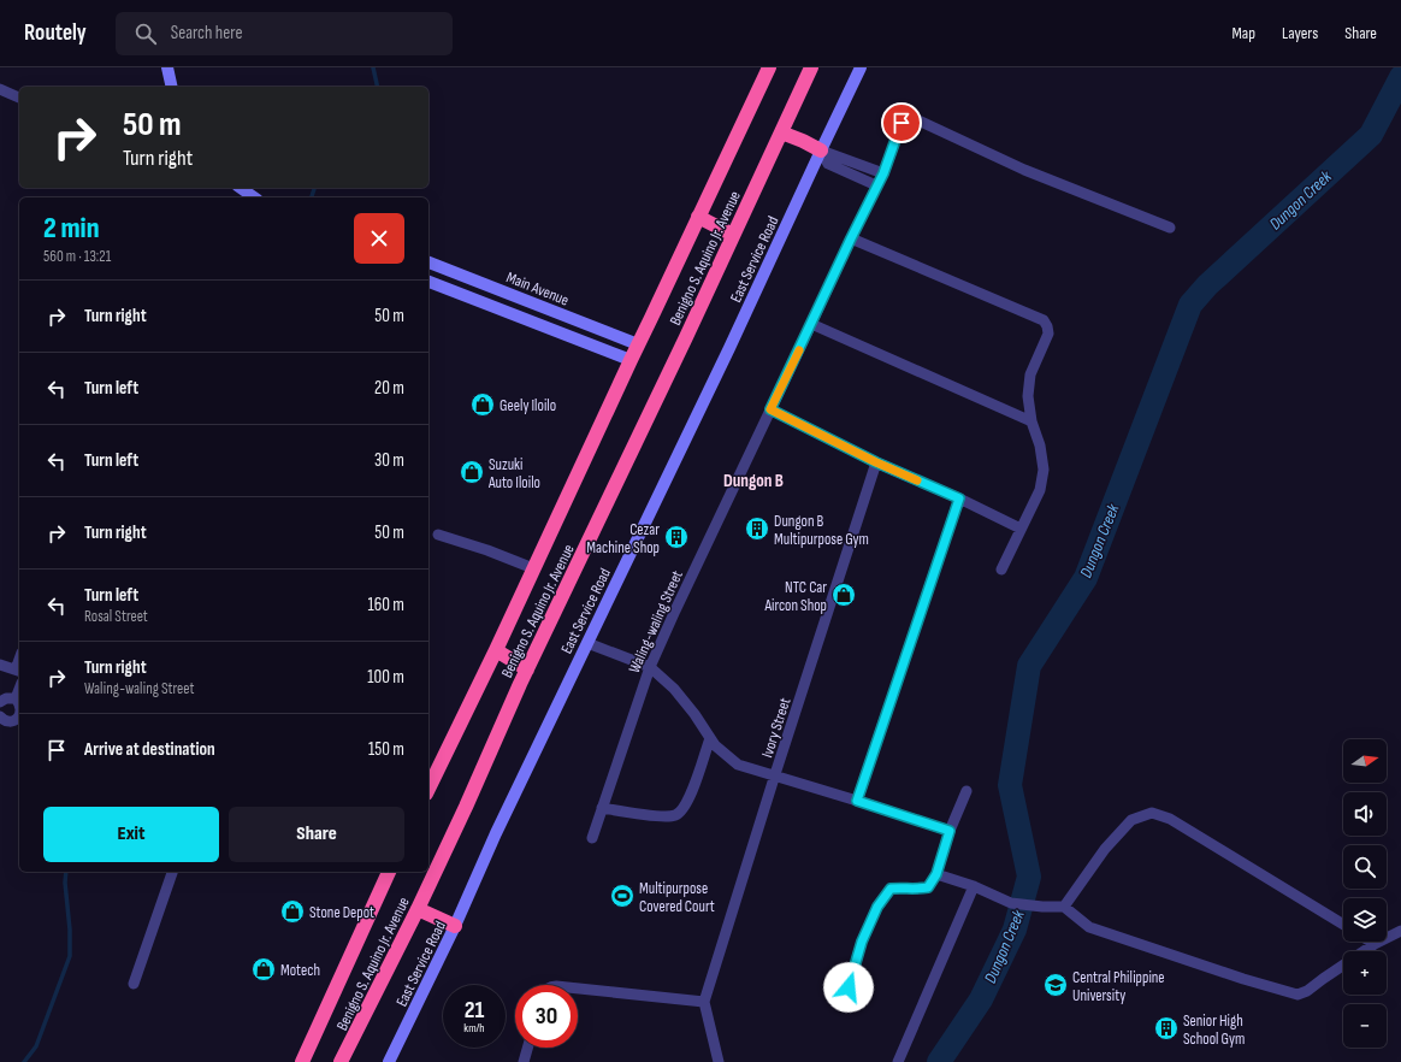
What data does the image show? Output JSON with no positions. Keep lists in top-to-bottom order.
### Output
{
  "streets": {
    "highway": ["Benigno S. Aquino Jr. Avenue"],
    "street": [
      "East Service Road",
      "Main Avenue",
      "Waling-waling Street",
      "Ivory Street"
    ]
  },
  "crossings": [
    ["Benigno S. Aquino Jr. Avenue", "Main Avenue"]
  ],
  "districts": ["Dungon B"],
  "water": ["Dungon Creek"],
  "places": {
    "shop": [
      "Geely Iloilo",
      "Suzuki Auto Iloilo",
      "NTC Car Aircon Shop",
      "Stone Depot",
      "Motech"
    ],
    "building": ["Dungon B Multipurpose Gym", "Cezar Machine Shop", "Senior High School Gym"],
    "sports": ["Multipurpose Covered Court"],
    "school or university": ["Central Philippine University"]
  },
  "north": "right",
  "page": {
    "header": "Routely",
    "search": "Search here",
    "nav": ["Map", "Layers", "Share"],
    "turn": ["50 m", "Turn right"],
    "heading": ["2 min", "560 m · 13:21"],
    "list": [
      {
        "name": "Turn right",
        "value": "50 m"
      },
      {
        "name": "Turn left",
        "value": "20 m"
      },
      {
        "name": "Turn left",
        "value": "30 m"
      },
      {
        "name": "Turn right",
        "value": "50 m"
      },
      {
        "name": "Turn left",
        "note": "Rosal Street",
        "value": "160 m"
      },
      {
        "name": "Turn right",
        "note": "Waling-waling Street",
        "value": "100 m"
      },
      {
        "name": "Arrive at destination",
        "value": "150 m"
      }
    ],
    "map_buttons": ["+", "−"],
    "buttons": ["Exit", "Share"],
    "speed": "21 km/h",
    "limit": "30"
  }
}
